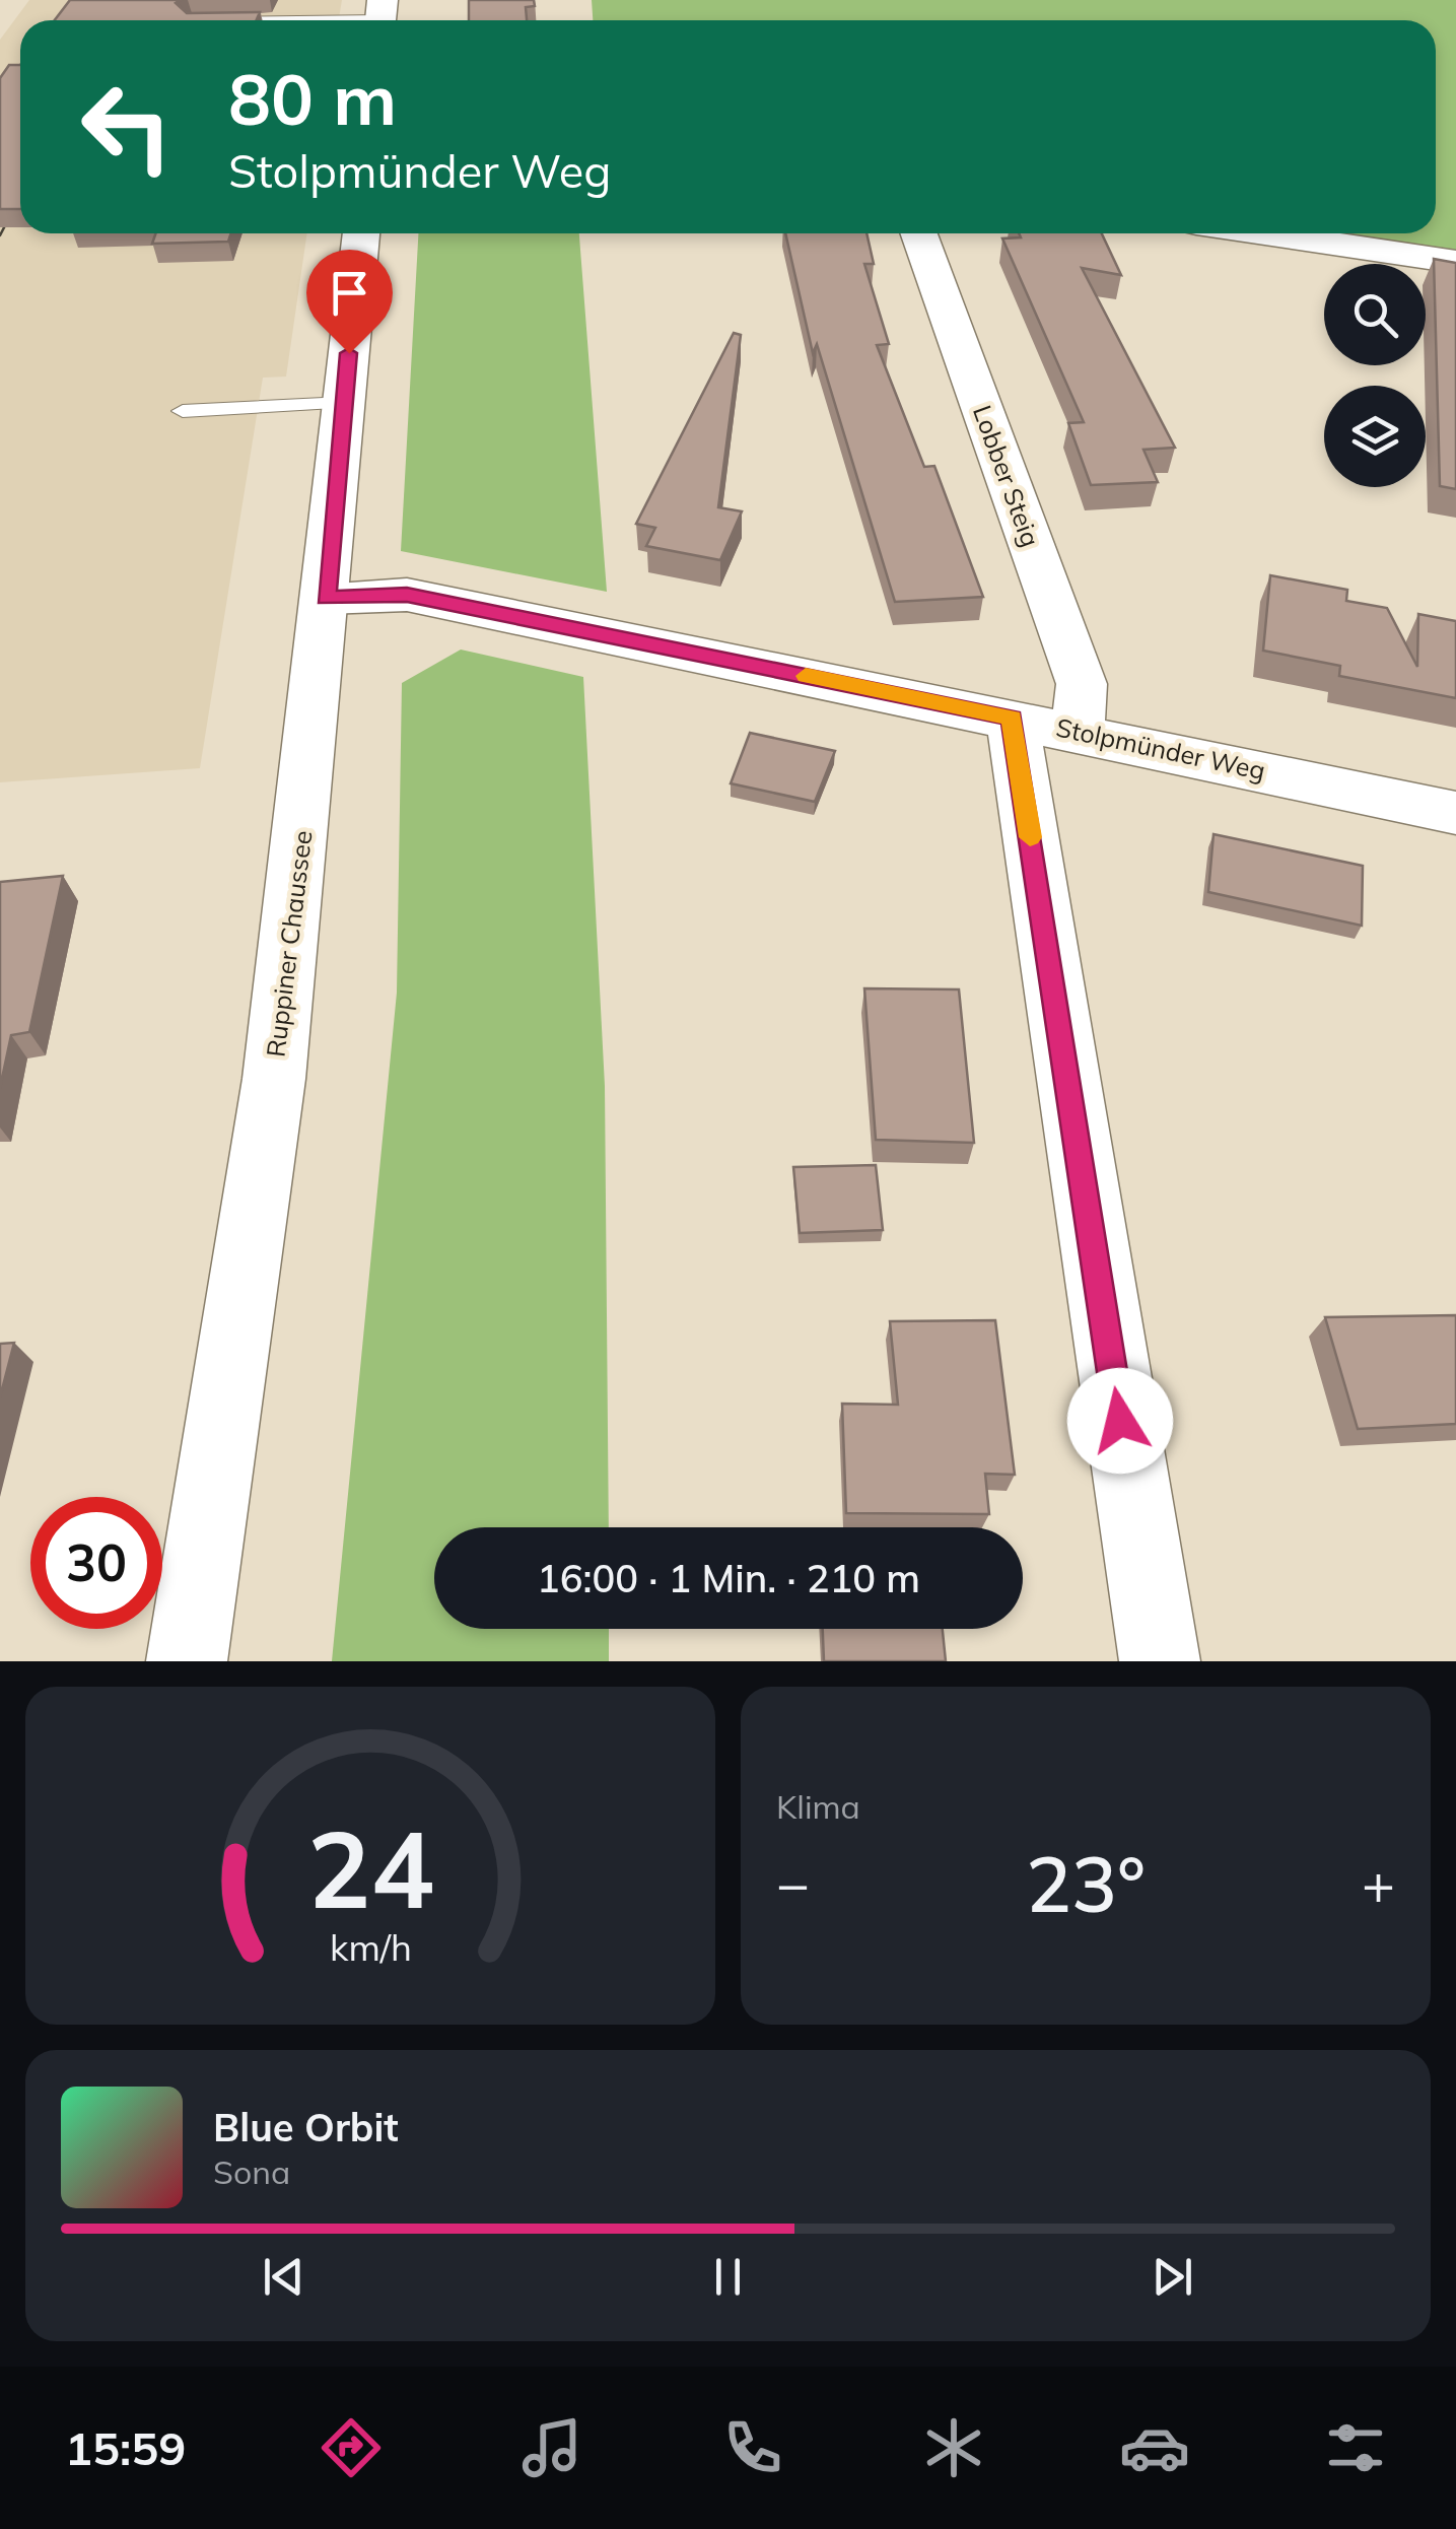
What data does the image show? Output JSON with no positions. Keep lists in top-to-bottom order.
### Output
{
  "streets": {
    "street": ["Lobber Steig", "Stolpmünder Weg", "Ruppiner Chaussee"]
  },
  "crossings": [
    ["Lobber Steig", "Stolpmünder Weg"],
    ["Stolpmünder Weg", "Ruppiner Chaussee"]
  ],
  "page": {
    "turn": ["80 m", "Stolpmünder Weg"],
    "limit": "30",
    "trip": "16:00 · 1 Min. · 210 m",
    "tile": "Klima",
    "heat": ["−", "23°", "+"],
    "song": ["Blue Orbit", "Sona"],
    "tabs": "15:59",
    "gauge": ["24", "km/h"]
  }
}
